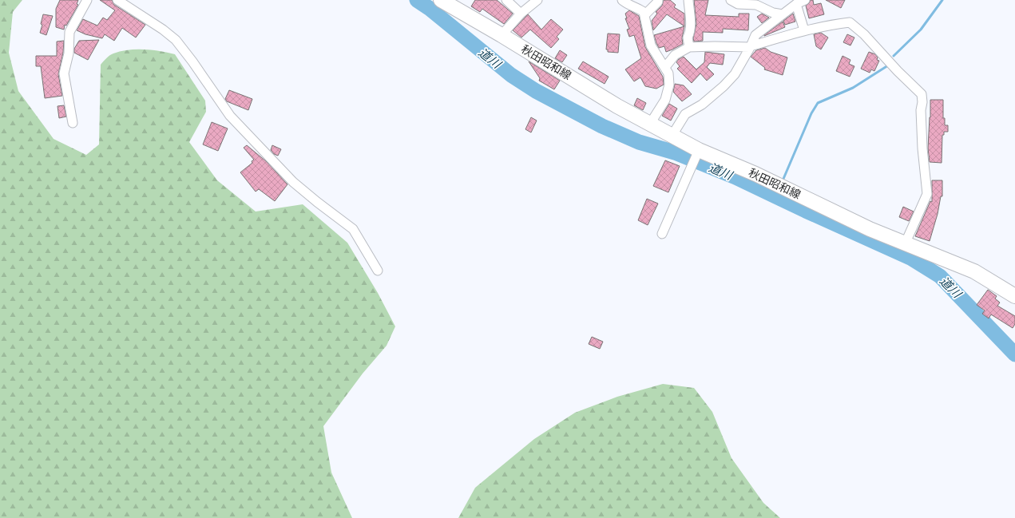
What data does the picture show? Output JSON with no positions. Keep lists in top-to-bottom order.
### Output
{
  "streets": {
    "main road": ["秋田昭和線"]
  },
  "water": ["道川"]
}
